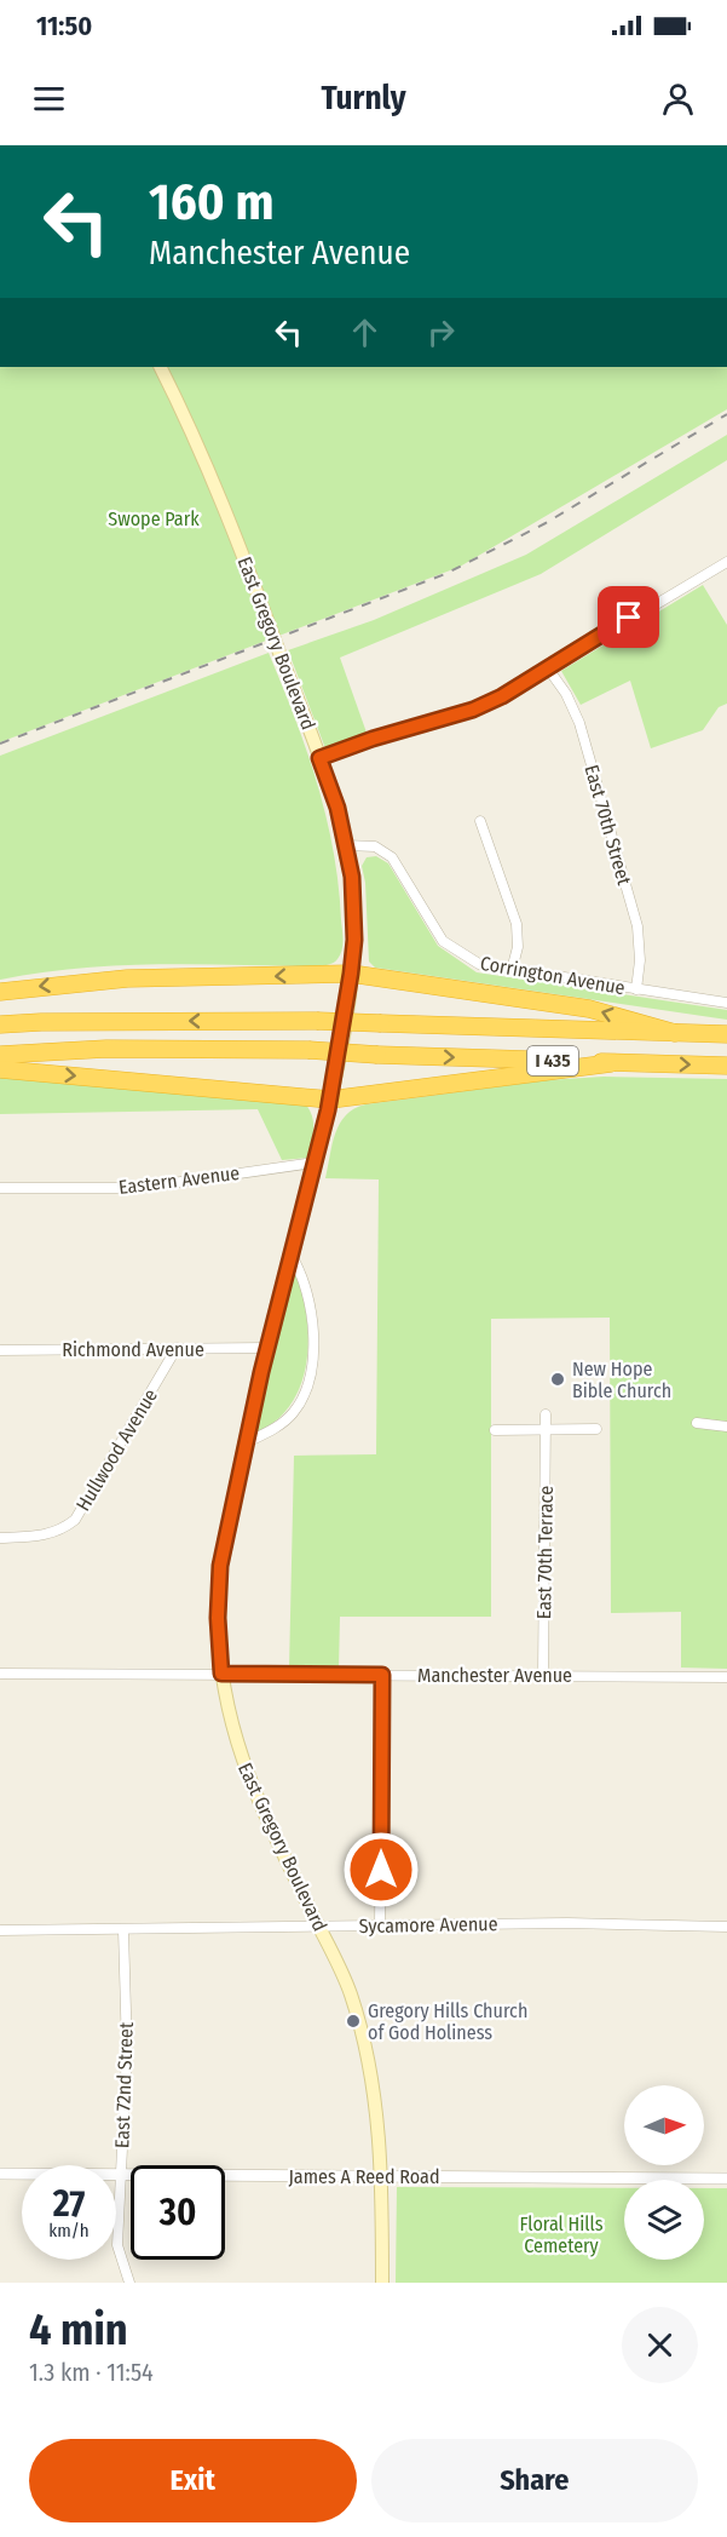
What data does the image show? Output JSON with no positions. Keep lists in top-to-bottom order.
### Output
{
  "streets": {
    "highway": ["I 435"],
    "main road": ["East Gregory Boulevard"],
    "street": [
      "East 70th Street",
      "Corrington Avenue",
      "Eastern Avenue",
      "Richmond Avenue",
      "Hullwood Avenue",
      "East 70th Terrace",
      "Manchester Avenue",
      "Sycamore Avenue",
      "East 72nd Street",
      "James A Reed Road"
    ]
  },
  "crossings": [
    ["East Gregory Boulevard", "Corrington Avenue"],
    ["East Gregory Boulevard", "Eastern Avenue"],
    ["East Gregory Boulevard", "Richmond Avenue"],
    ["East Gregory Boulevard", "Manchester Avenue"],
    ["East Gregory Boulevard", "Sycamore Avenue"],
    ["East Gregory Boulevard", "James A Reed Road"],
    ["East 70th Street", "Corrington Avenue"],
    ["Richmond Avenue", "Hullwood Avenue"],
    ["East 70th Terrace", "Manchester Avenue"],
    ["Sycamore Avenue", "East 72nd Street"],
    ["East 72nd Street", "James A Reed Road"]
  ],
  "parks": ["Swope Park", "Floral Hills Cemetery"],
  "places": ["New Hope Bible Church", "Gregory Hills Church of God Holiness"],
  "north": "right",
  "page": {
    "status": "11:50",
    "header": "Turnly",
    "turn": ["160 m", "Manchester Avenue"],
    "speed": "27 km/h",
    "limit": "30",
    "heading": ["4 min", "1.3 km · 11:54"],
    "buttons": ["Exit", "Share"]
  }
}
